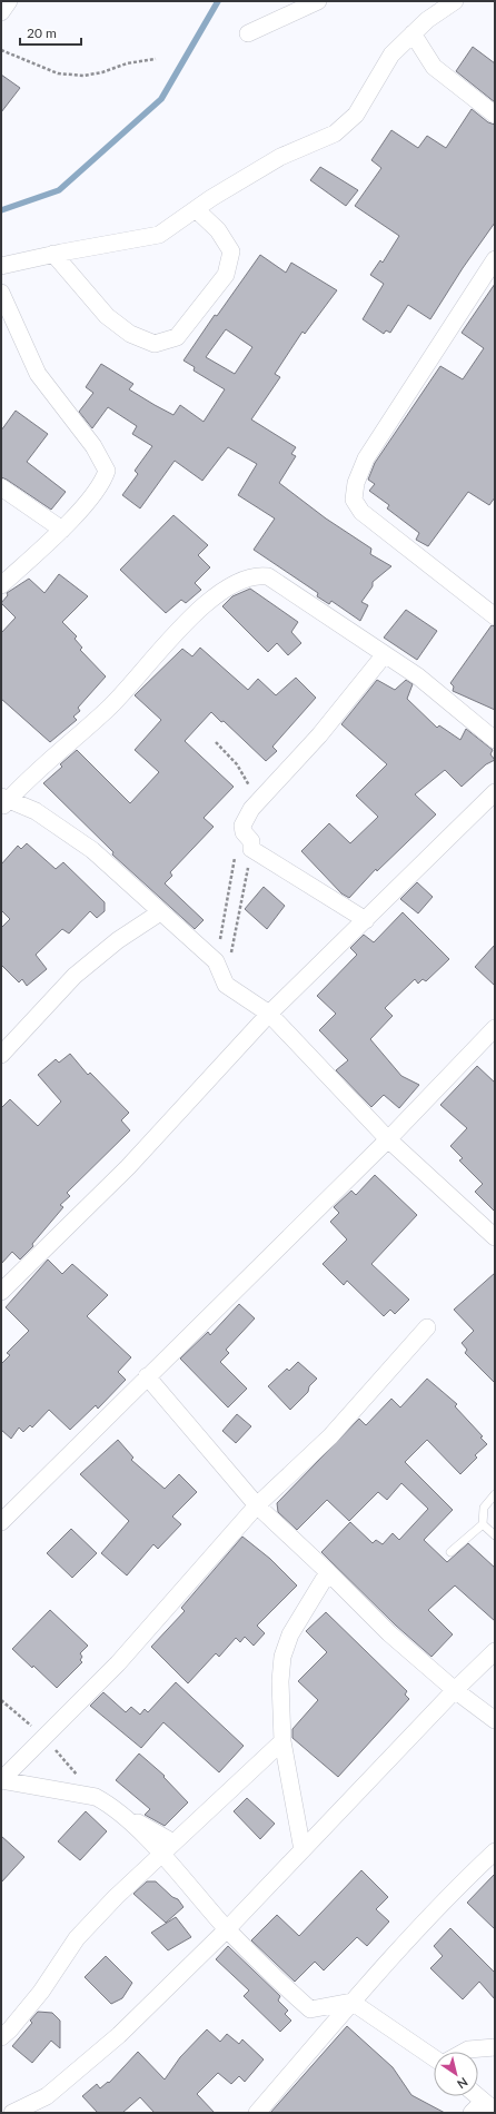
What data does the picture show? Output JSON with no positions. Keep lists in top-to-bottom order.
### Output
{
  "scale_bar": "20 m",
  "north": "bottom right"
}
